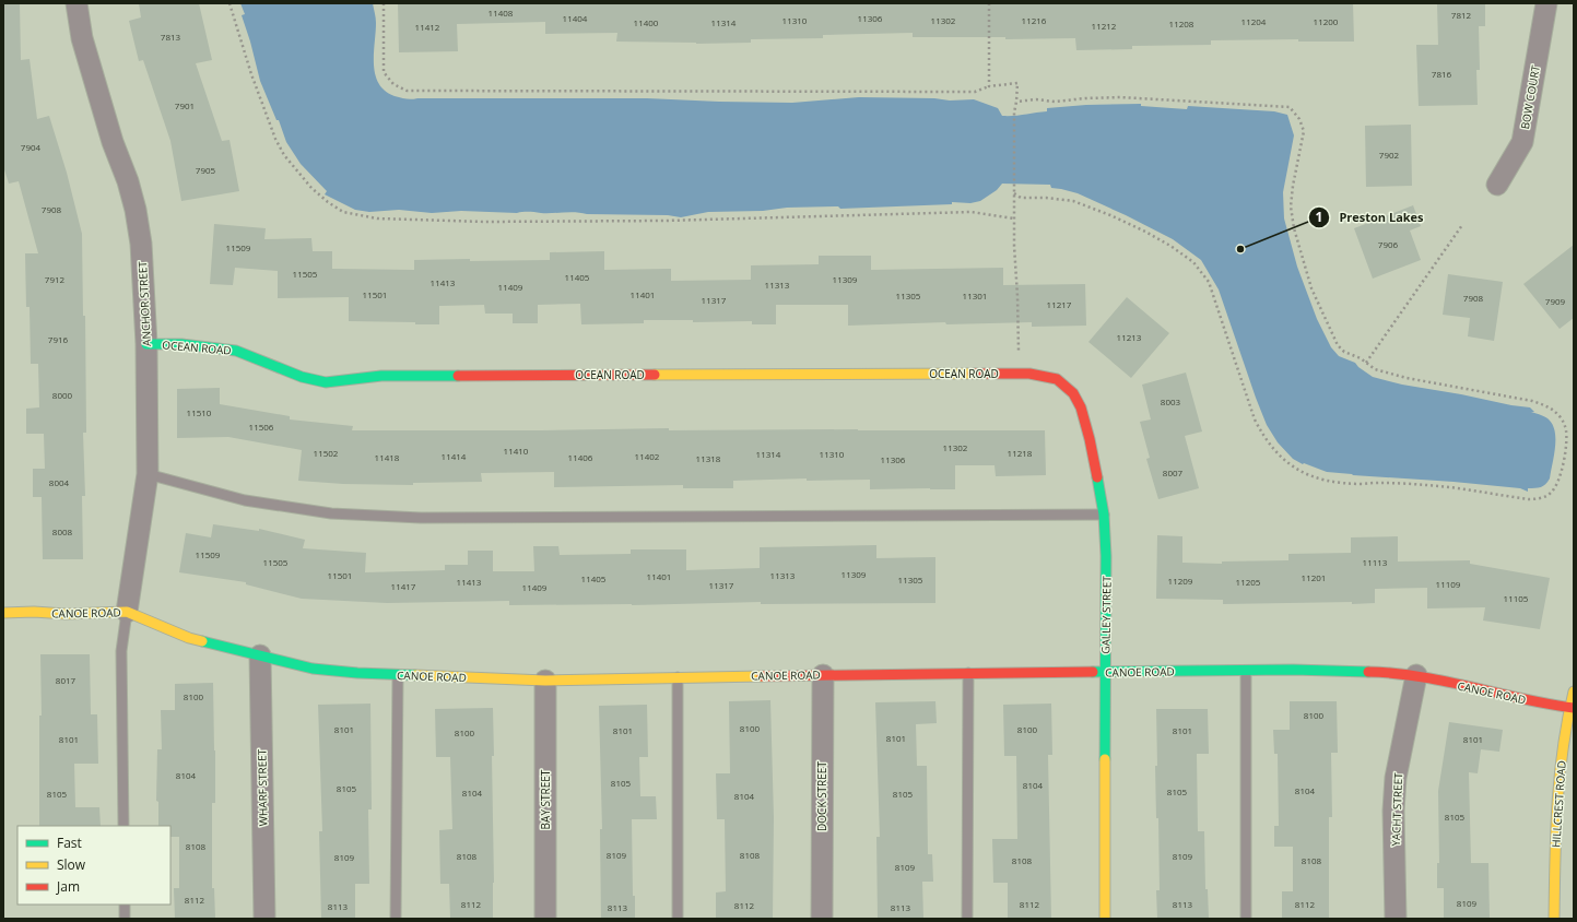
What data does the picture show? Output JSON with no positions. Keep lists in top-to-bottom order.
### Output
{
  "streets": {
    "street": [
      "BOW COURT",
      "ANCHOR STREET",
      "OCEAN ROAD",
      "CANOE ROAD",
      "GALLEY STREET",
      "WHARF STREET",
      "DOCK STREET",
      "BAY STREET",
      "HILLCREST ROAD",
      "YACHT STREET"
    ]
  },
  "crossings": [
    ["ANCHOR STREET", "OCEAN ROAD"],
    ["ANCHOR STREET", "CANOE ROAD"],
    ["OCEAN ROAD", "GALLEY STREET"],
    ["CANOE ROAD", "GALLEY STREET"],
    ["CANOE ROAD", "WHARF STREET"],
    ["CANOE ROAD", "DOCK STREET"],
    ["CANOE ROAD", "BAY STREET"],
    ["CANOE ROAD", "HILLCREST ROAD"],
    ["CANOE ROAD", "YACHT STREET"]
  ],
  "places": ["Preston Lakes"],
  "house_numbers": [
    "11408",
    "7812",
    "11404",
    "11306",
    "11310",
    "11302",
    "11216",
    "11204",
    "11200",
    "11400",
    "11314",
    "11208",
    "11212",
    "11412",
    "7813",
    "7816",
    "7901",
    "7904",
    "7902",
    "7905",
    "7908",
    "7906",
    "11509",
    "11505",
    "11405",
    "7912",
    "11309",
    "11413",
    "11313",
    "11409",
    "11501",
    "11401",
    "11305",
    "11301",
    "7908",
    "11317",
    "7909",
    "11217",
    "11213",
    "7916",
    "8000",
    "8003",
    "11510",
    "11506",
    "11302",
    "11410",
    "11502",
    "11218",
    "11314",
    "11310",
    "11414",
    "11402",
    "11418",
    "11406",
    "11318",
    "11306",
    "8007",
    "8004",
    "8008",
    "11509",
    "11505",
    "11113",
    "11309",
    "11501",
    "11313",
    "11401",
    "11201",
    "11405",
    "11305",
    "11209",
    "11413",
    "11205",
    "11109",
    "11317",
    "11417",
    "11409",
    "11105",
    "8017",
    "8100",
    "8100",
    "8100",
    "8101",
    "8100",
    "8101",
    "8101",
    "8100",
    "8101",
    "8101",
    "8101",
    "8104",
    "8105",
    "8104",
    "8105",
    "8104",
    "8105",
    "8104",
    "8105",
    "8105",
    "8104",
    "8105",
    "8108",
    "8109",
    "8108",
    "8108",
    "8109",
    "8109",
    "8108",
    "8108",
    "8109",
    "8112",
    "8109",
    "8112",
    "8112",
    "8113",
    "8112",
    "8112",
    "8113",
    "8113",
    "8113"
  ],
  "legend": ["Fast", "Slow", "Jam"]
}
